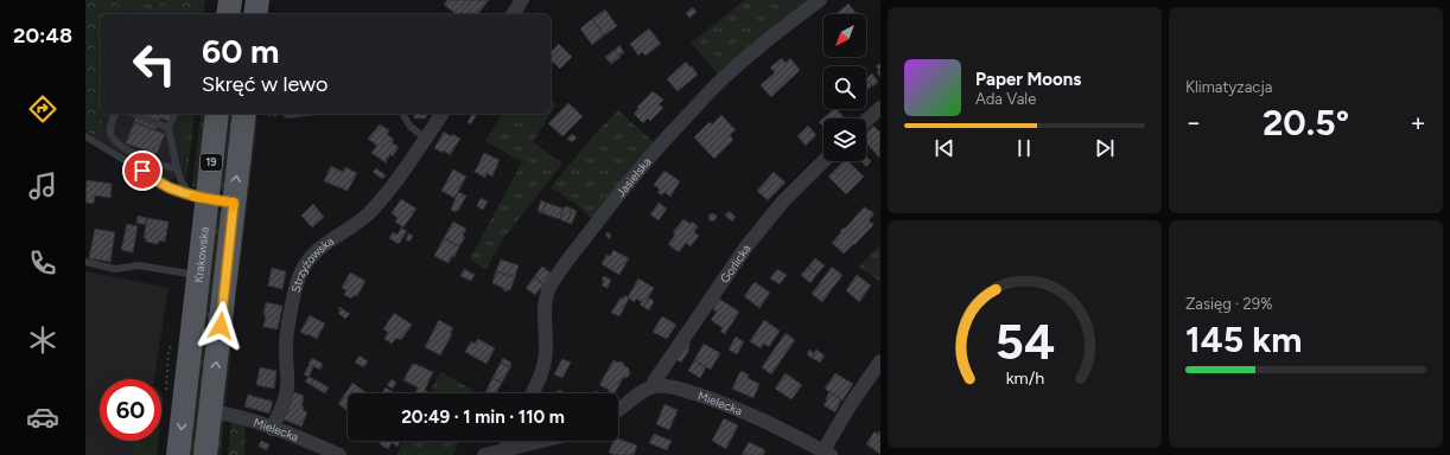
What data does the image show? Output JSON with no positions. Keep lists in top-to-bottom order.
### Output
{
  "streets": {
    "main road": ["19", "Krakowska"],
    "street": [
      "Jasielska",
      "Gorlicka",
      "Strzyżowska",
      "Mielecka"
    ]
  },
  "crossings": [
    ["19", "Mielecka"],
    ["Gorlicka", "Mielecka"],
    ["Strzyżowska", "Mielecka"]
  ],
  "north": "bottom left",
  "page": {
    "tabs": "20:48",
    "tile": [
      "Klimatyzacja",
      ["Zasięg · 29%", "145 km"]
    ],
    "turn": ["60 m", "Skręć w lewo"],
    "song": ["Paper Moons", "Ada Vale"],
    "heat": ["−", "20.5°", "+"],
    "limit": "60",
    "trip": "20:49 · 1 min · 110 m",
    "gauge": ["54", "km/h"]
  }
}
